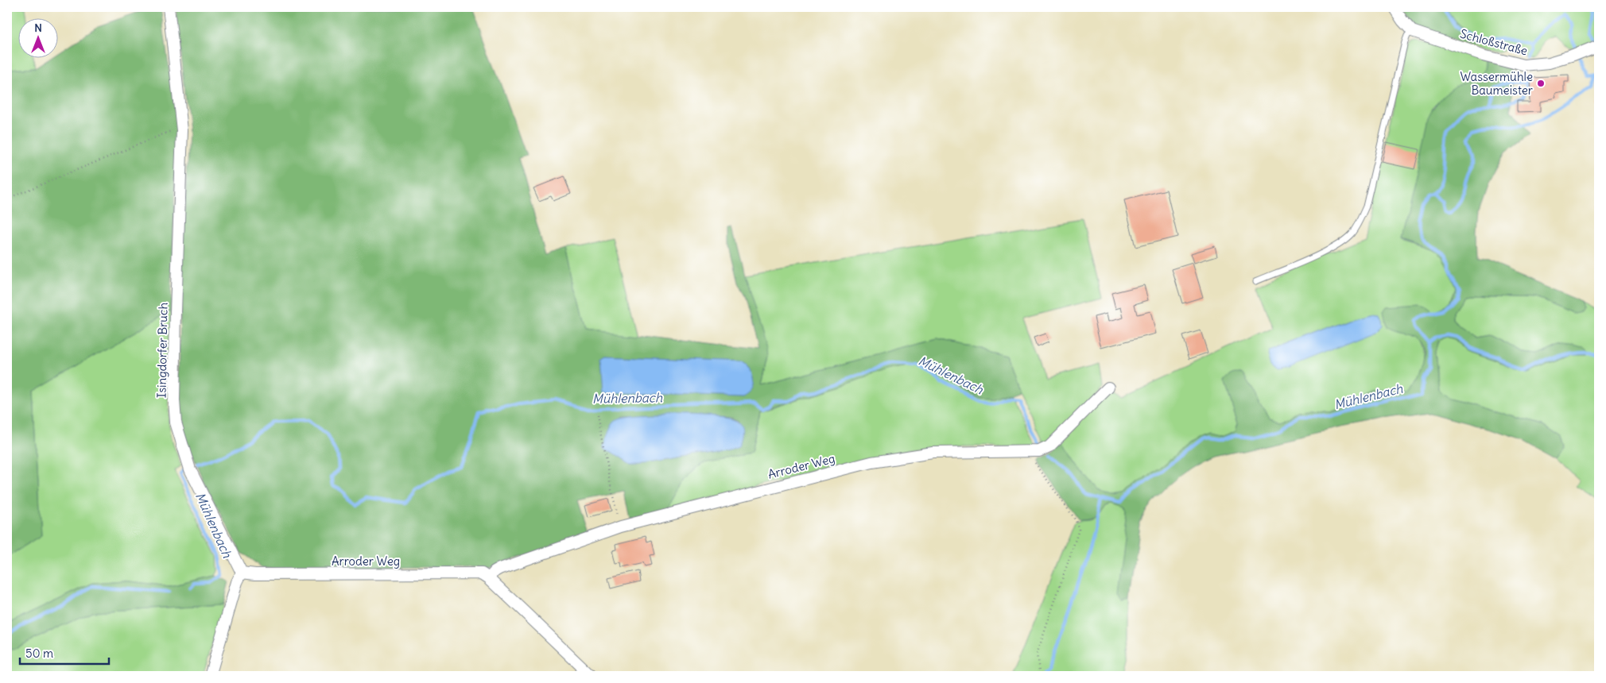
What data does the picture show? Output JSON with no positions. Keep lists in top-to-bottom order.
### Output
{
  "streets": {
    "street": ["Schloßstraße", "Isingdorfer Bruch", "Arroder Weg"]
  },
  "crossings": [
    ["Isingdorfer Bruch", "Arroder Weg"]
  ],
  "water": ["Mühlenbach"],
  "places": ["Wassermühle Baumeister"],
  "scale_bar": "50 m",
  "north": "top"
}
